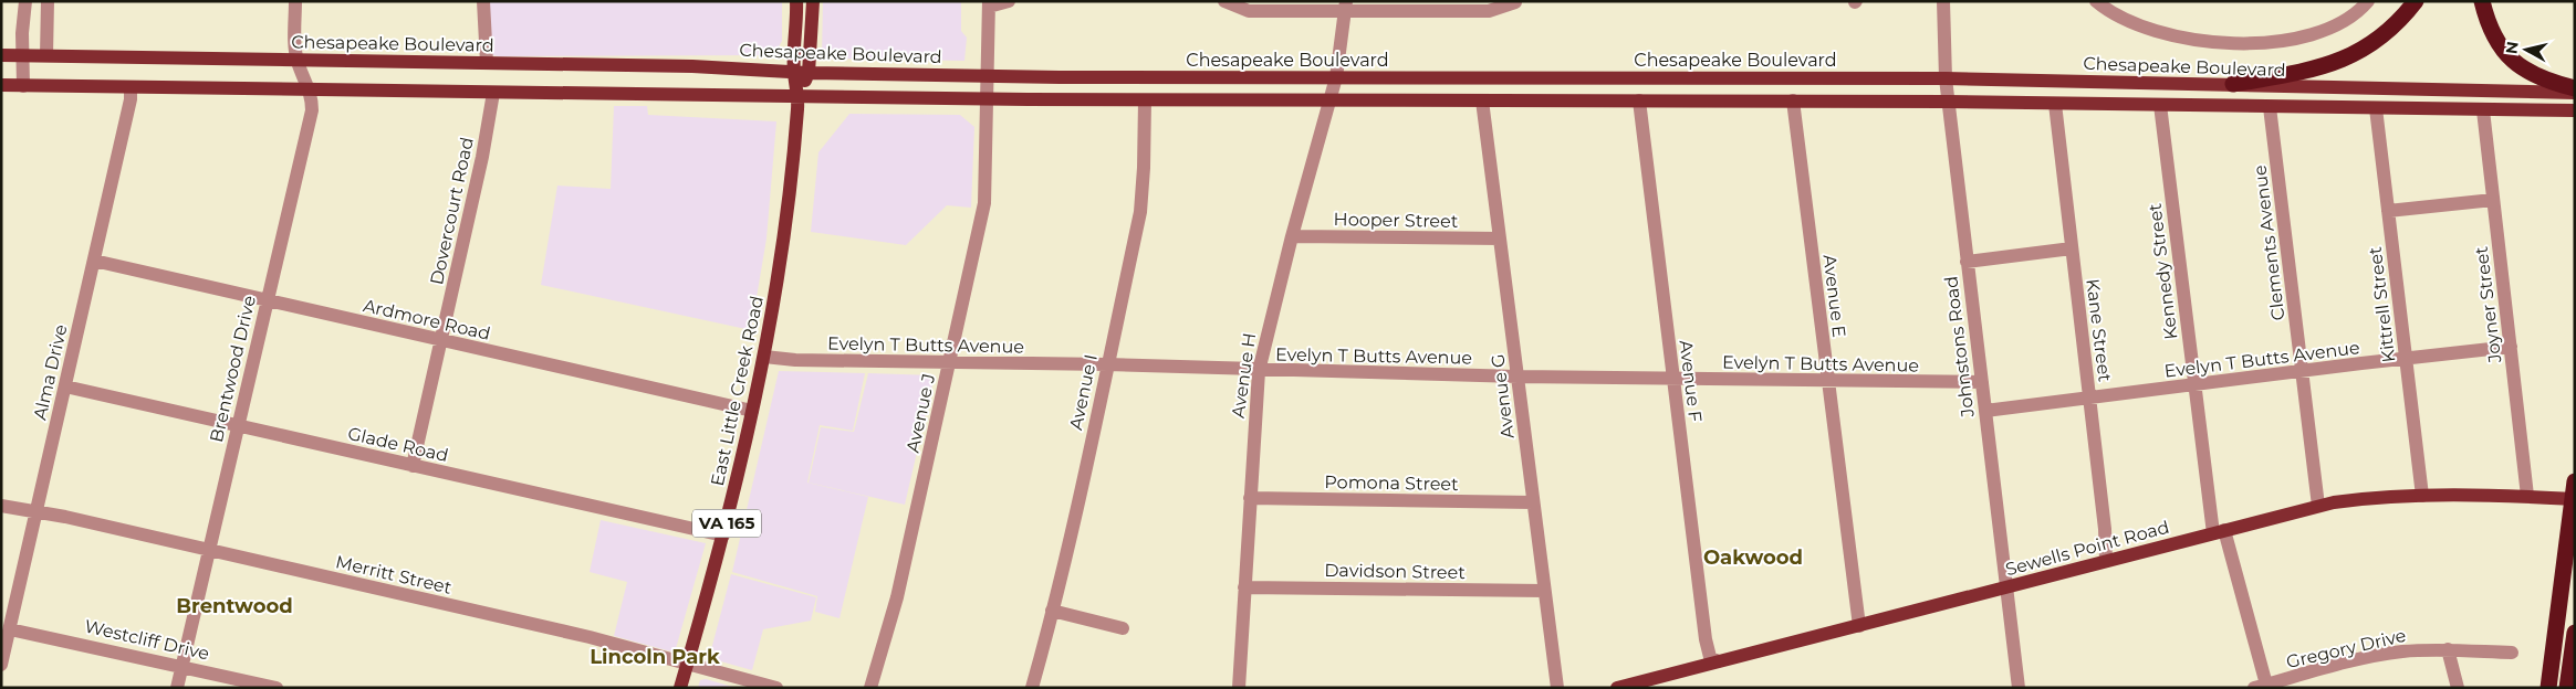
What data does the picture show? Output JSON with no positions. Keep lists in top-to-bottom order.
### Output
{
  "streets": {
    "main road": [
      "Chesapeake Boulevard",
      "East Little Creek Road",
      "VA 165",
      "Sewells Point Road"
    ],
    "street": [
      "Dovercourt Road",
      "Hooper Street",
      "Clements Avenue",
      "Kennedy Street",
      "Avenue E",
      "Kittrell Street",
      "Joyner Street",
      "Ardmore Road",
      "Kane Street",
      "Evelyn T Butts Avenue",
      "Johnstons Road",
      "Brentwood Drive",
      "Alma Drive",
      "Avenue H",
      "Avenue F",
      "Avenue I",
      "Avenue G",
      "Avenue J",
      "Glade Road",
      "Pomona Street",
      "Davidson Street",
      "Merritt Street",
      "Westcliff Drive",
      "Gregory Drive"
    ]
  },
  "crossings": [
    ["Chesapeake Boulevard", "Dovercourt Road"],
    ["Chesapeake Boulevard", "Clements Avenue"],
    ["Chesapeake Boulevard", "Kennedy Street"],
    ["Chesapeake Boulevard", "Avenue E"],
    ["Chesapeake Boulevard", "Kittrell Street"],
    ["Chesapeake Boulevard", "Joyner Street"],
    ["Chesapeake Boulevard", "Kane Street"],
    ["Chesapeake Boulevard", "Johnstons Road"],
    ["Chesapeake Boulevard", "Brentwood Drive"],
    ["Chesapeake Boulevard", "Alma Drive"],
    ["Chesapeake Boulevard", "Avenue H"],
    ["Chesapeake Boulevard", "Avenue F"],
    ["Chesapeake Boulevard", "East Little Creek Road"],
    ["Chesapeake Boulevard", "Avenue I"],
    ["Chesapeake Boulevard", "Avenue G"],
    ["Chesapeake Boulevard", "Avenue J"],
    ["Dovercourt Road", "Ardmore Road"],
    ["Dovercourt Road", "Glade Road"],
    ["Hooper Street", "Avenue H"],
    ["Hooper Street", "Avenue G"],
    ["Clements Avenue", "Evelyn T Butts Avenue"],
    ["Clements Avenue", "Sewells Point Road"],
    ["Kennedy Street", "Evelyn T Butts Avenue"],
    ["Kennedy Street", "Sewells Point Road"],
    ["Kennedy Street", "Gregory Drive"],
    ["Avenue E", "Evelyn T Butts Avenue"],
    ["Avenue E", "Sewells Point Road"],
    ["Kittrell Street", "Evelyn T Butts Avenue"],
    ["Kittrell Street", "Sewells Point Road"],
    ["Joyner Street", "Evelyn T Butts Avenue"],
    ["Joyner Street", "Sewells Point Road"],
    ["Ardmore Road", "Brentwood Drive"],
    ["Ardmore Road", "Alma Drive"],
    ["Ardmore Road", "East Little Creek Road"],
    ["Kane Street", "Evelyn T Butts Avenue"],
    ["Kane Street", "Sewells Point Road"],
    ["Evelyn T Butts Avenue", "Johnstons Road"],
    ["Evelyn T Butts Avenue", "Avenue H"],
    ["Evelyn T Butts Avenue", "Avenue F"],
    ["Evelyn T Butts Avenue", "East Little Creek Road"],
    ["Evelyn T Butts Avenue", "Avenue I"],
    ["Evelyn T Butts Avenue", "Avenue G"],
    ["Evelyn T Butts Avenue", "Avenue J"],
    ["Johnstons Road", "Sewells Point Road"],
    ["Brentwood Drive", "Glade Road"],
    ["Brentwood Drive", "Merritt Street"],
    ["Brentwood Drive", "Westcliff Drive"],
    ["Alma Drive", "Glade Road"],
    ["Alma Drive", "Merritt Street"],
    ["Alma Drive", "Westcliff Drive"],
    ["Avenue H", "Pomona Street"],
    ["Avenue H", "Davidson Street"],
    ["Avenue F", "Sewells Point Road"],
    ["East Little Creek Road", "Glade Road"],
    ["East Little Creek Road", "Merritt Street"],
    ["Avenue G", "Pomona Street"],
    ["Avenue G", "Davidson Street"]
  ],
  "districts": ["Oakwood", "Brentwood", "Lincoln Park"],
  "north": "left"
}
